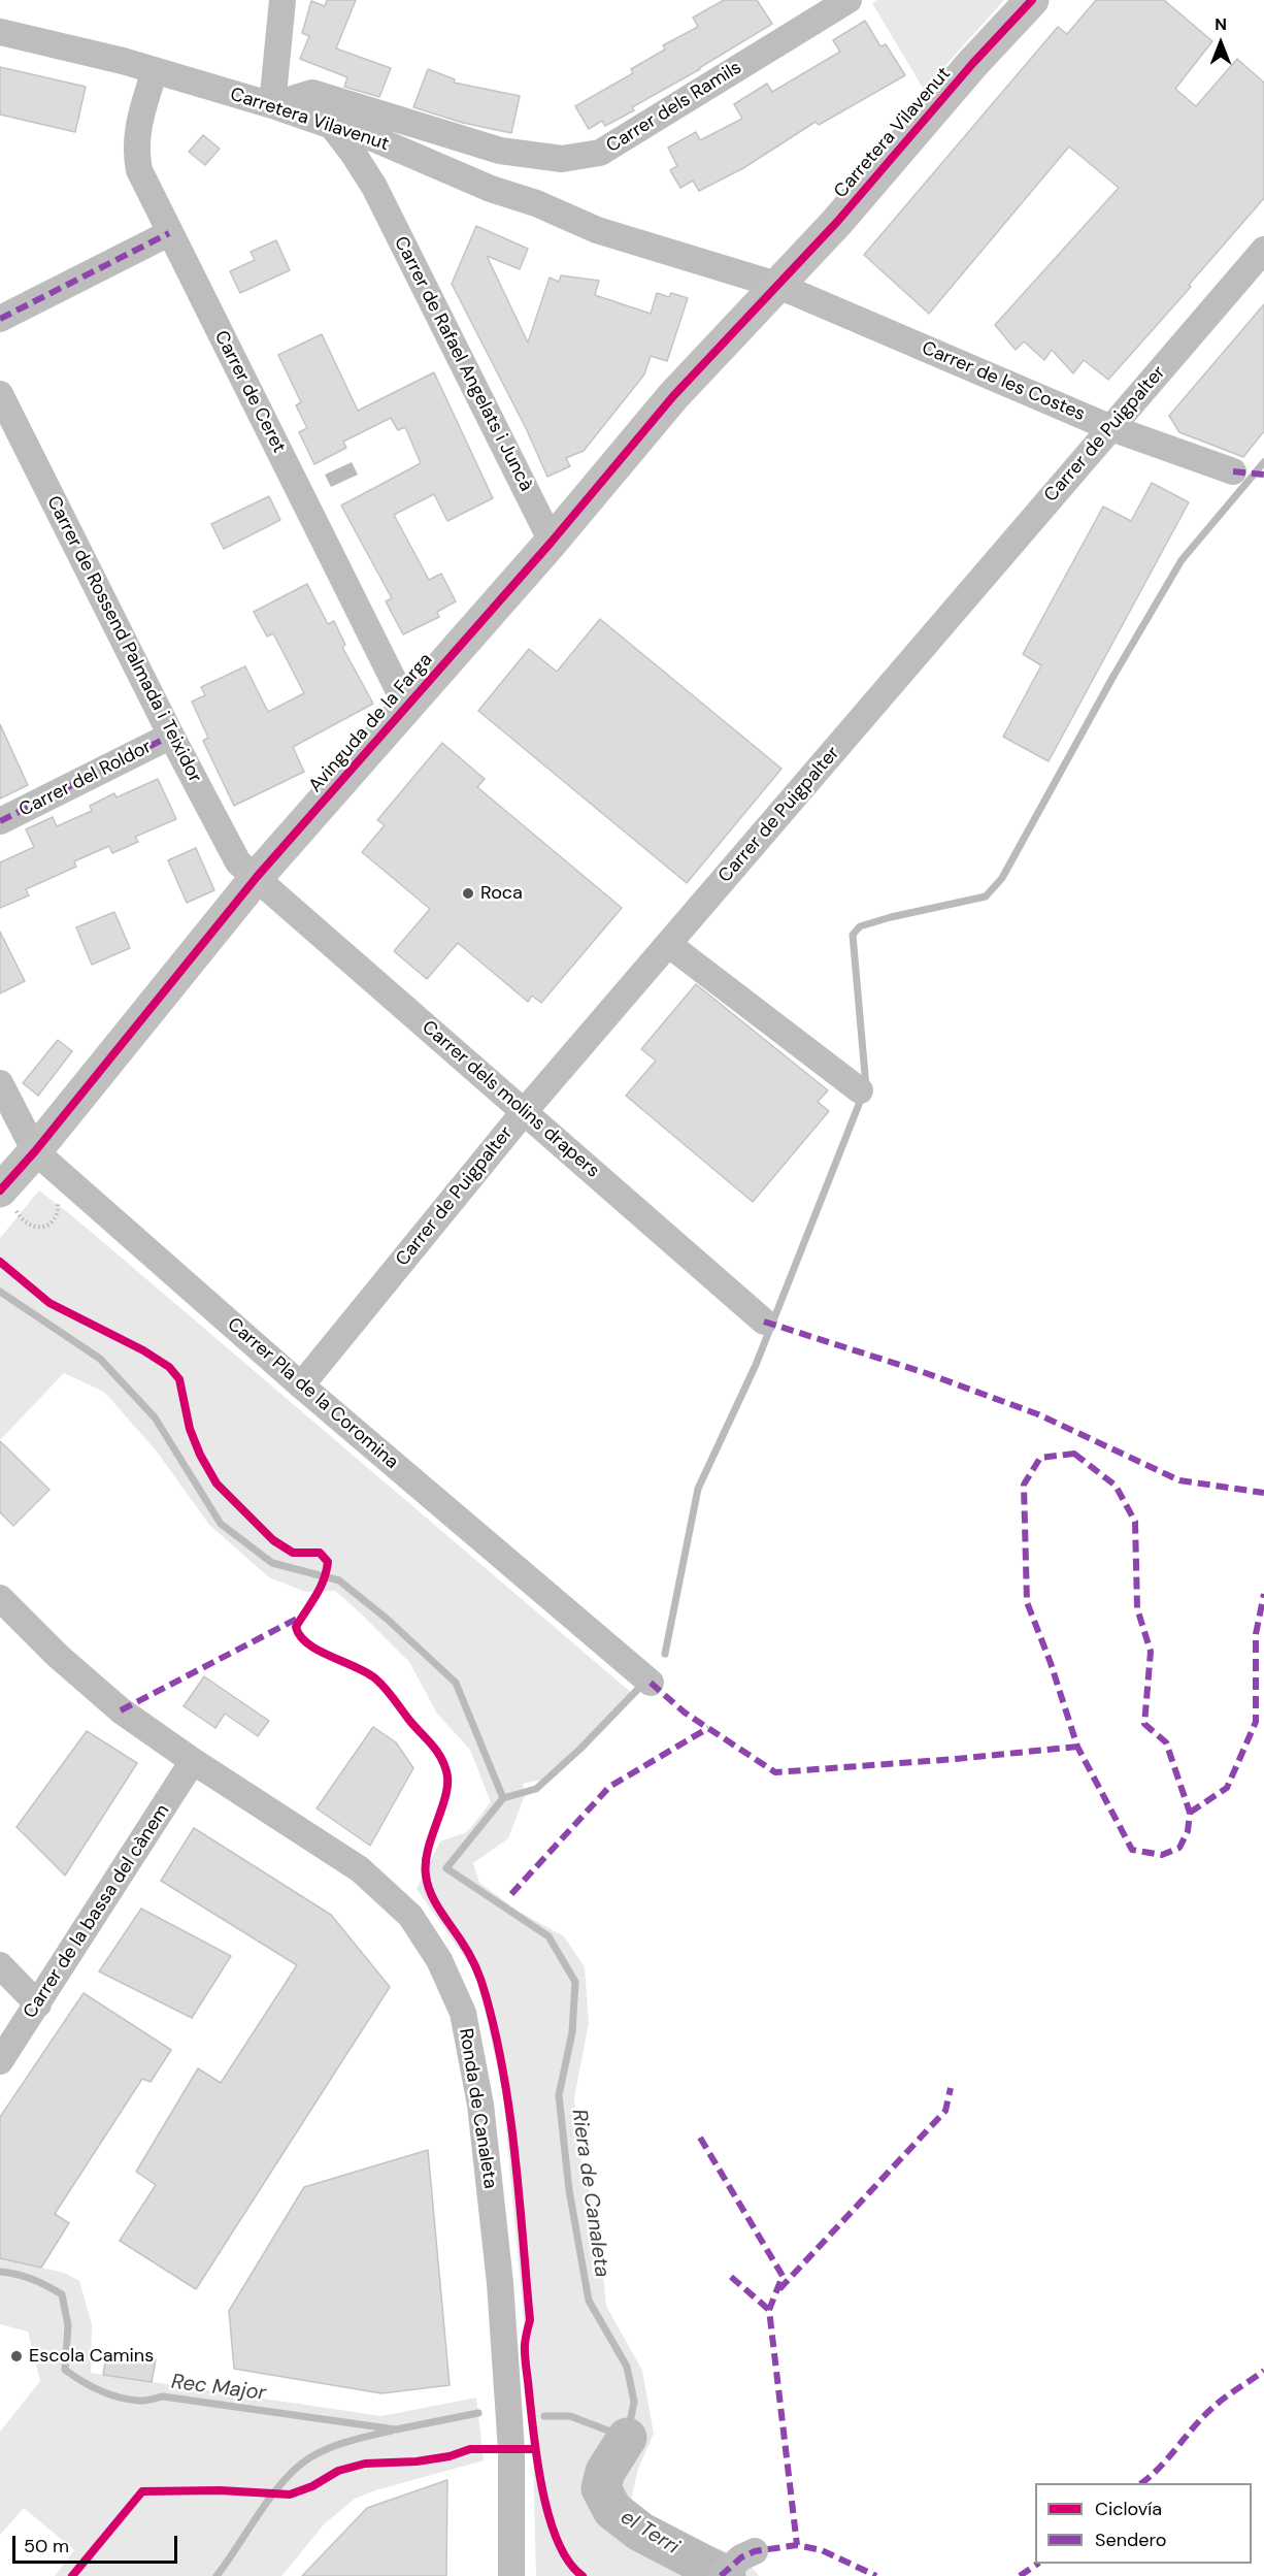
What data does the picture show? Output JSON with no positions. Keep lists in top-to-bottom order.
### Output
{
  "streets": {
    "street": [
      "Carrer dels Ramils",
      "Carretera Vilavenut",
      "Carrer de Rafael Angelats i Juncà",
      "Carrer de les Costes",
      "Carrer de Ceret",
      "Carrer de Puigpalter",
      "Carrer de Rossend Palmada i Teixidor",
      "Avinguda de la Farga",
      "Carrer del Roldor",
      "Carrer dels molins drapers",
      "Carrer Pla de la Coromina",
      "Carrer de la bassa del cànem",
      "Ronda de Canaleta"
    ]
  },
  "crossings": [
    ["Carrer dels Ramils", "Carretera Vilavenut"],
    ["Carretera Vilavenut", "Carrer de Rafael Angelats i Juncà"],
    ["Carretera Vilavenut", "Carrer de les Costes"],
    ["Carretera Vilavenut", "Carrer de Ceret"],
    ["Carretera Vilavenut", "Avinguda de la Farga"],
    ["Carrer de Rafael Angelats i Juncà", "Avinguda de la Farga"],
    ["Carrer de les Costes", "Carrer de Puigpalter"],
    ["Carrer de les Costes", "Avinguda de la Farga"],
    ["Carrer de Ceret", "Avinguda de la Farga"],
    ["Carrer de Puigpalter", "Carrer dels molins drapers"],
    ["Carrer de Puigpalter", "Carrer Pla de la Coromina"],
    ["Carrer de Rossend Palmada i Teixidor", "Avinguda de la Farga"],
    ["Carrer de Rossend Palmada i Teixidor", "Carrer del Roldor"],
    ["Carrer de Rossend Palmada i Teixidor", "Carrer dels molins drapers"],
    ["Avinguda de la Farga", "Carrer dels molins drapers"],
    ["Avinguda de la Farga", "Carrer Pla de la Coromina"],
    ["Carrer de la bassa del cànem", "Ronda de Canaleta"]
  ],
  "water": ["Riera de Canaleta", "Rec Major", "el Terri"],
  "places": ["Roca", "Escola Camins"],
  "legend": ["Ciclovía", "Sendero"],
  "scale_bar": "50 m",
  "north": "top"
}
